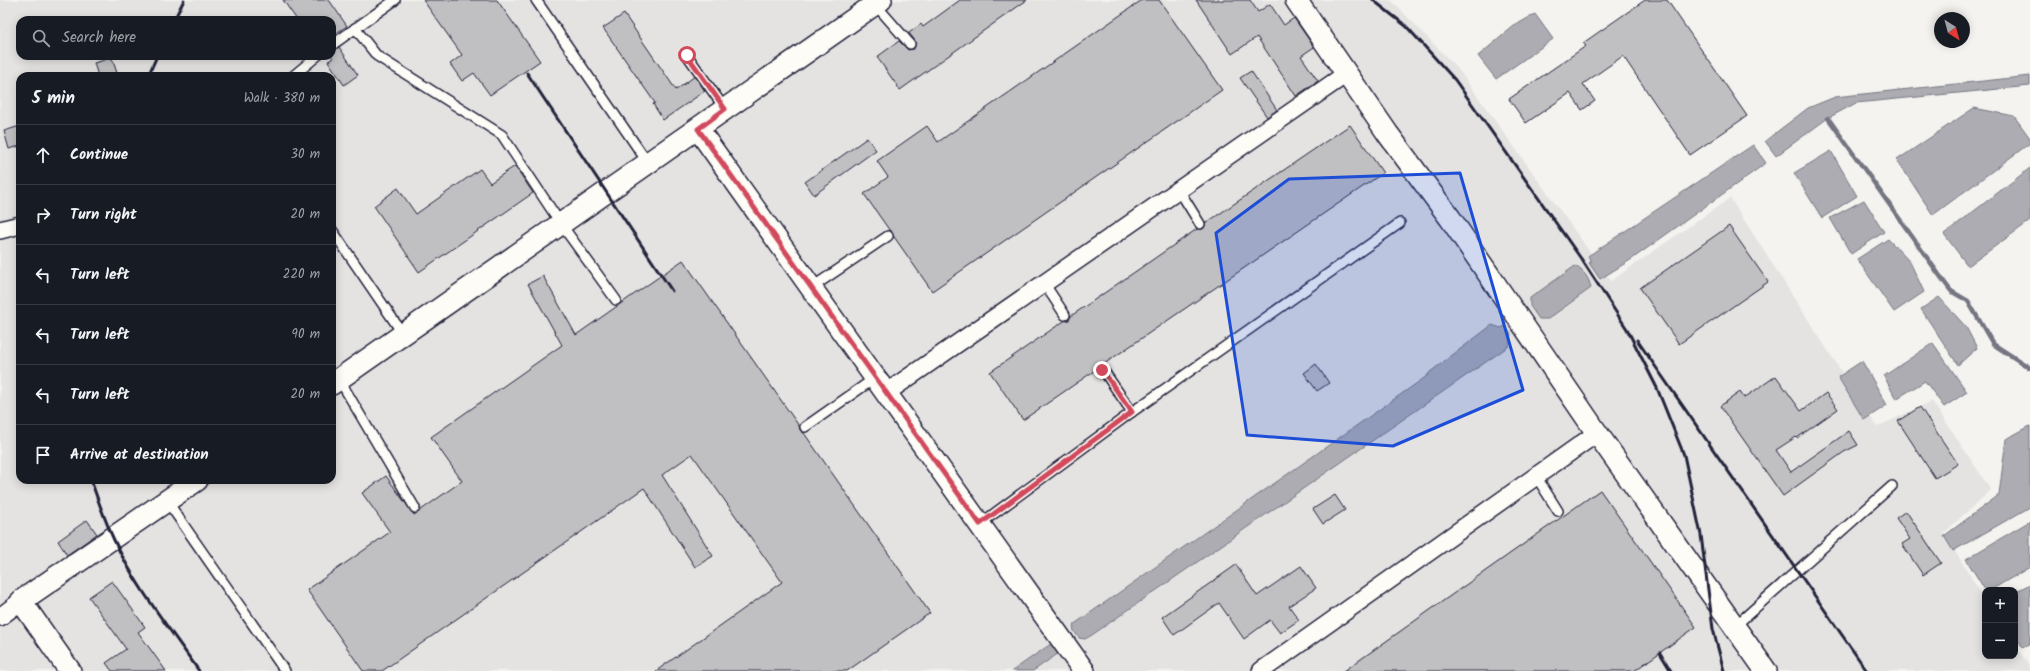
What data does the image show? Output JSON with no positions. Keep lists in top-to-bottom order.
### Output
{
  "north": "bottom right",
  "page": {
    "search": "Search here",
    "heading": ["5 min", "Walk · 380 m"],
    "list": [
      ["Continue", "30 m"],
      ["Turn right", "20 m"],
      ["Turn left", "220 m"],
      ["Turn left", "90 m"],
      ["Turn left", "20 m"],
      "Arrive at destination"
    ],
    "map_buttons": ["+", "−"]
  }
}
